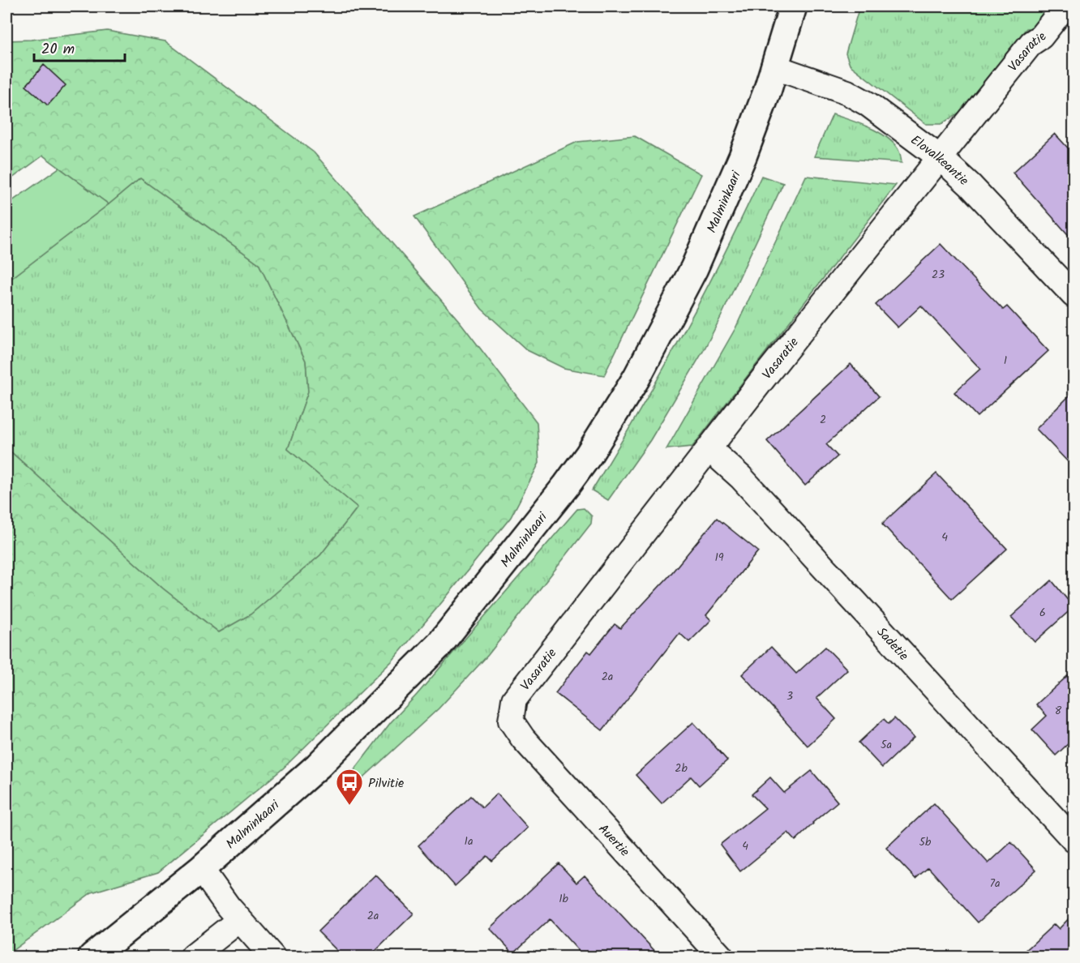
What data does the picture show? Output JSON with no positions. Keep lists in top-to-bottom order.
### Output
{
  "streets": {
    "main road": ["Malminkaari"],
    "street": [
      "Vasaratie",
      "Elovalkeantie",
      "Sadetie",
      "Auertie"
    ]
  },
  "crossings": [
    ["Vasaratie", "Elovalkeantie"],
    ["Vasaratie", "Sadetie"],
    ["Vasaratie", "Auertie"],
    ["Elovalkeantie", "Malminkaari"]
  ],
  "places": {
    "bus stop": ["Pilvitie"]
  },
  "house_numbers": [
    "23",
    "1",
    "2",
    "4",
    "19",
    "6",
    "2a",
    "3",
    "8",
    "5a",
    "2b",
    "1a",
    "5b",
    "4",
    "7a",
    "1b",
    "2a"
  ],
  "scale_bar": "20 m"
}
